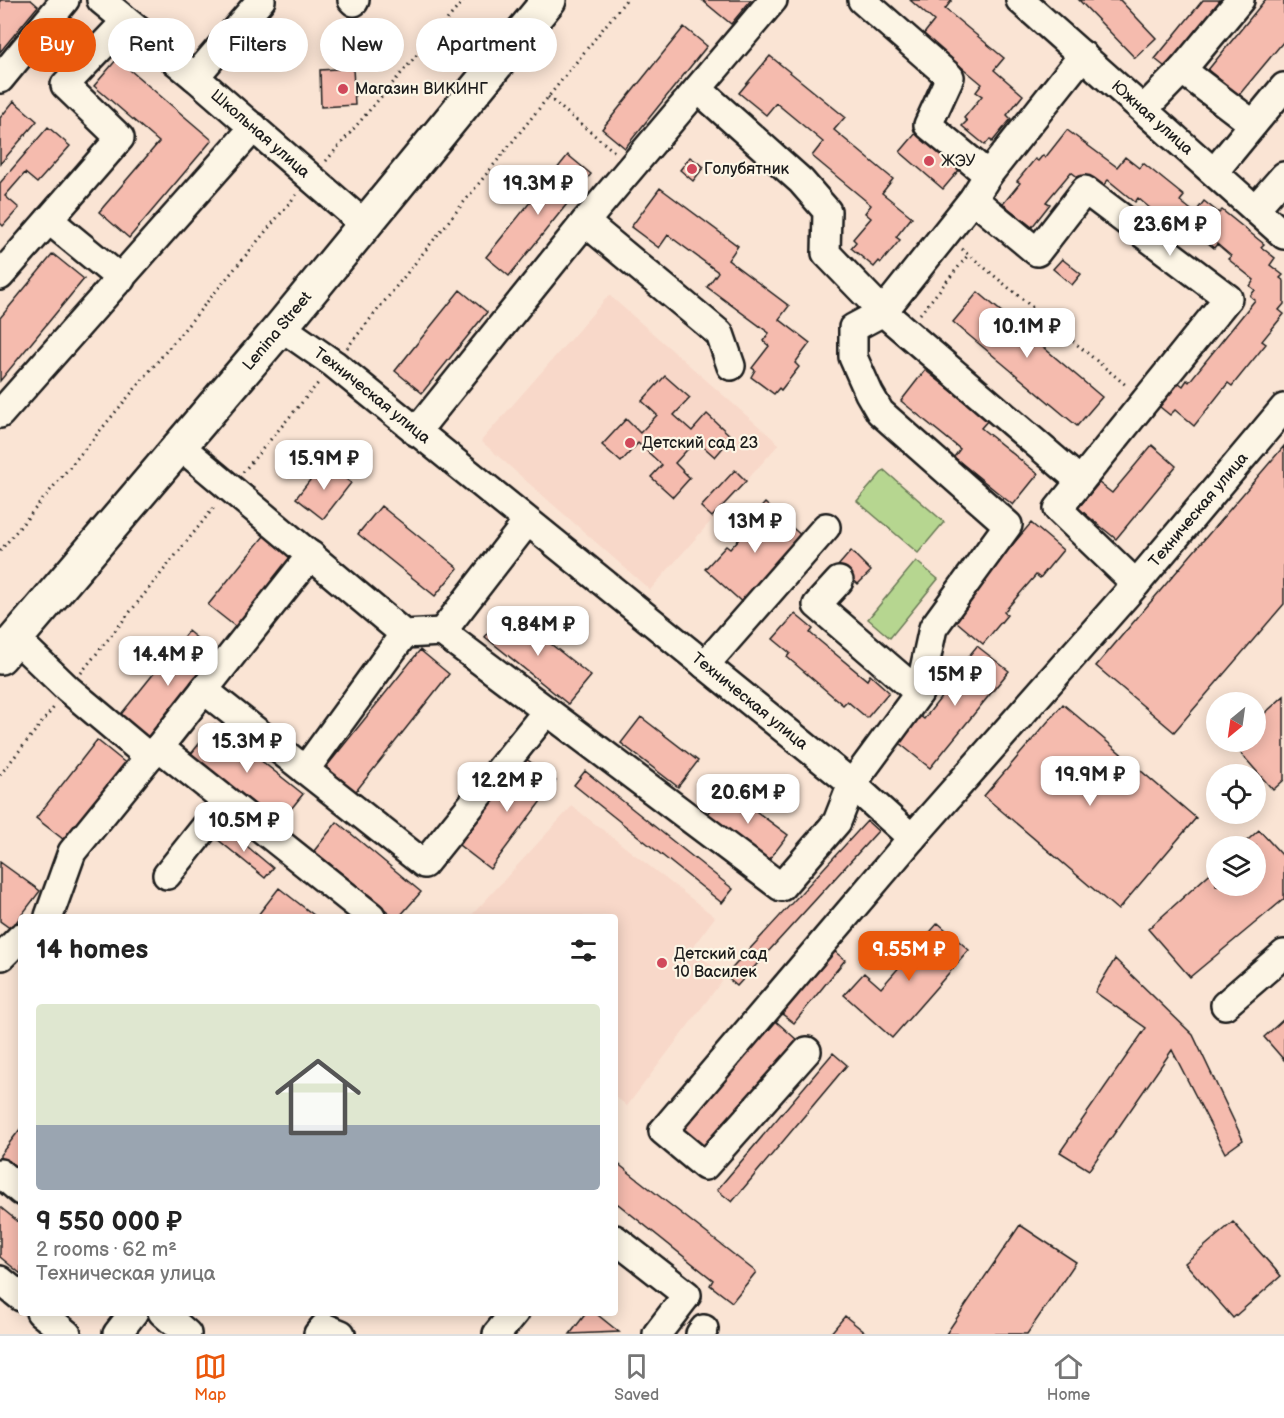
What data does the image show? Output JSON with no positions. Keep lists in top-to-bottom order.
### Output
{
  "streets": {
    "main road": ["Lenina Street"],
    "street": ["Южная улица", "Школьная улица", "Техническая улица"]
  },
  "crossings": [
    ["Школьная улица", "Lenina Street"],
    ["Lenina Street", "Техническая улица"]
  ],
  "places": [
    "Магазин ВИКИНГ",
    "ЖЭУ",
    "Голубятник",
    "Детский сад 23",
    "Детский сад 10 Василек"
  ],
  "north": "bottom left",
  "page": {
    "chip": [
      "Buy",
      "Rent",
      "Filters",
      "New",
      "Apartment"
    ],
    "price": [
      "19.3M ₽",
      "23.6M ₽",
      "10.1M ₽",
      "15.9M ₽",
      "13M ₽",
      "9.84M ₽",
      "14.4M ₽",
      "15M ₽",
      "15.3M ₽",
      "19.9M ₽",
      "12.2M ₽",
      "20.6M ₽",
      "10.5M ₽",
      "9.55M ₽"
    ],
    "heading": "14 homes",
    "list": [
      {
        "name": "9 550 000 ₽",
        "note": "2 rooms · 62 m² · Техническая улица"
      }
    ],
    "tabs": ["Map", "Saved", "Home"]
  }
}
